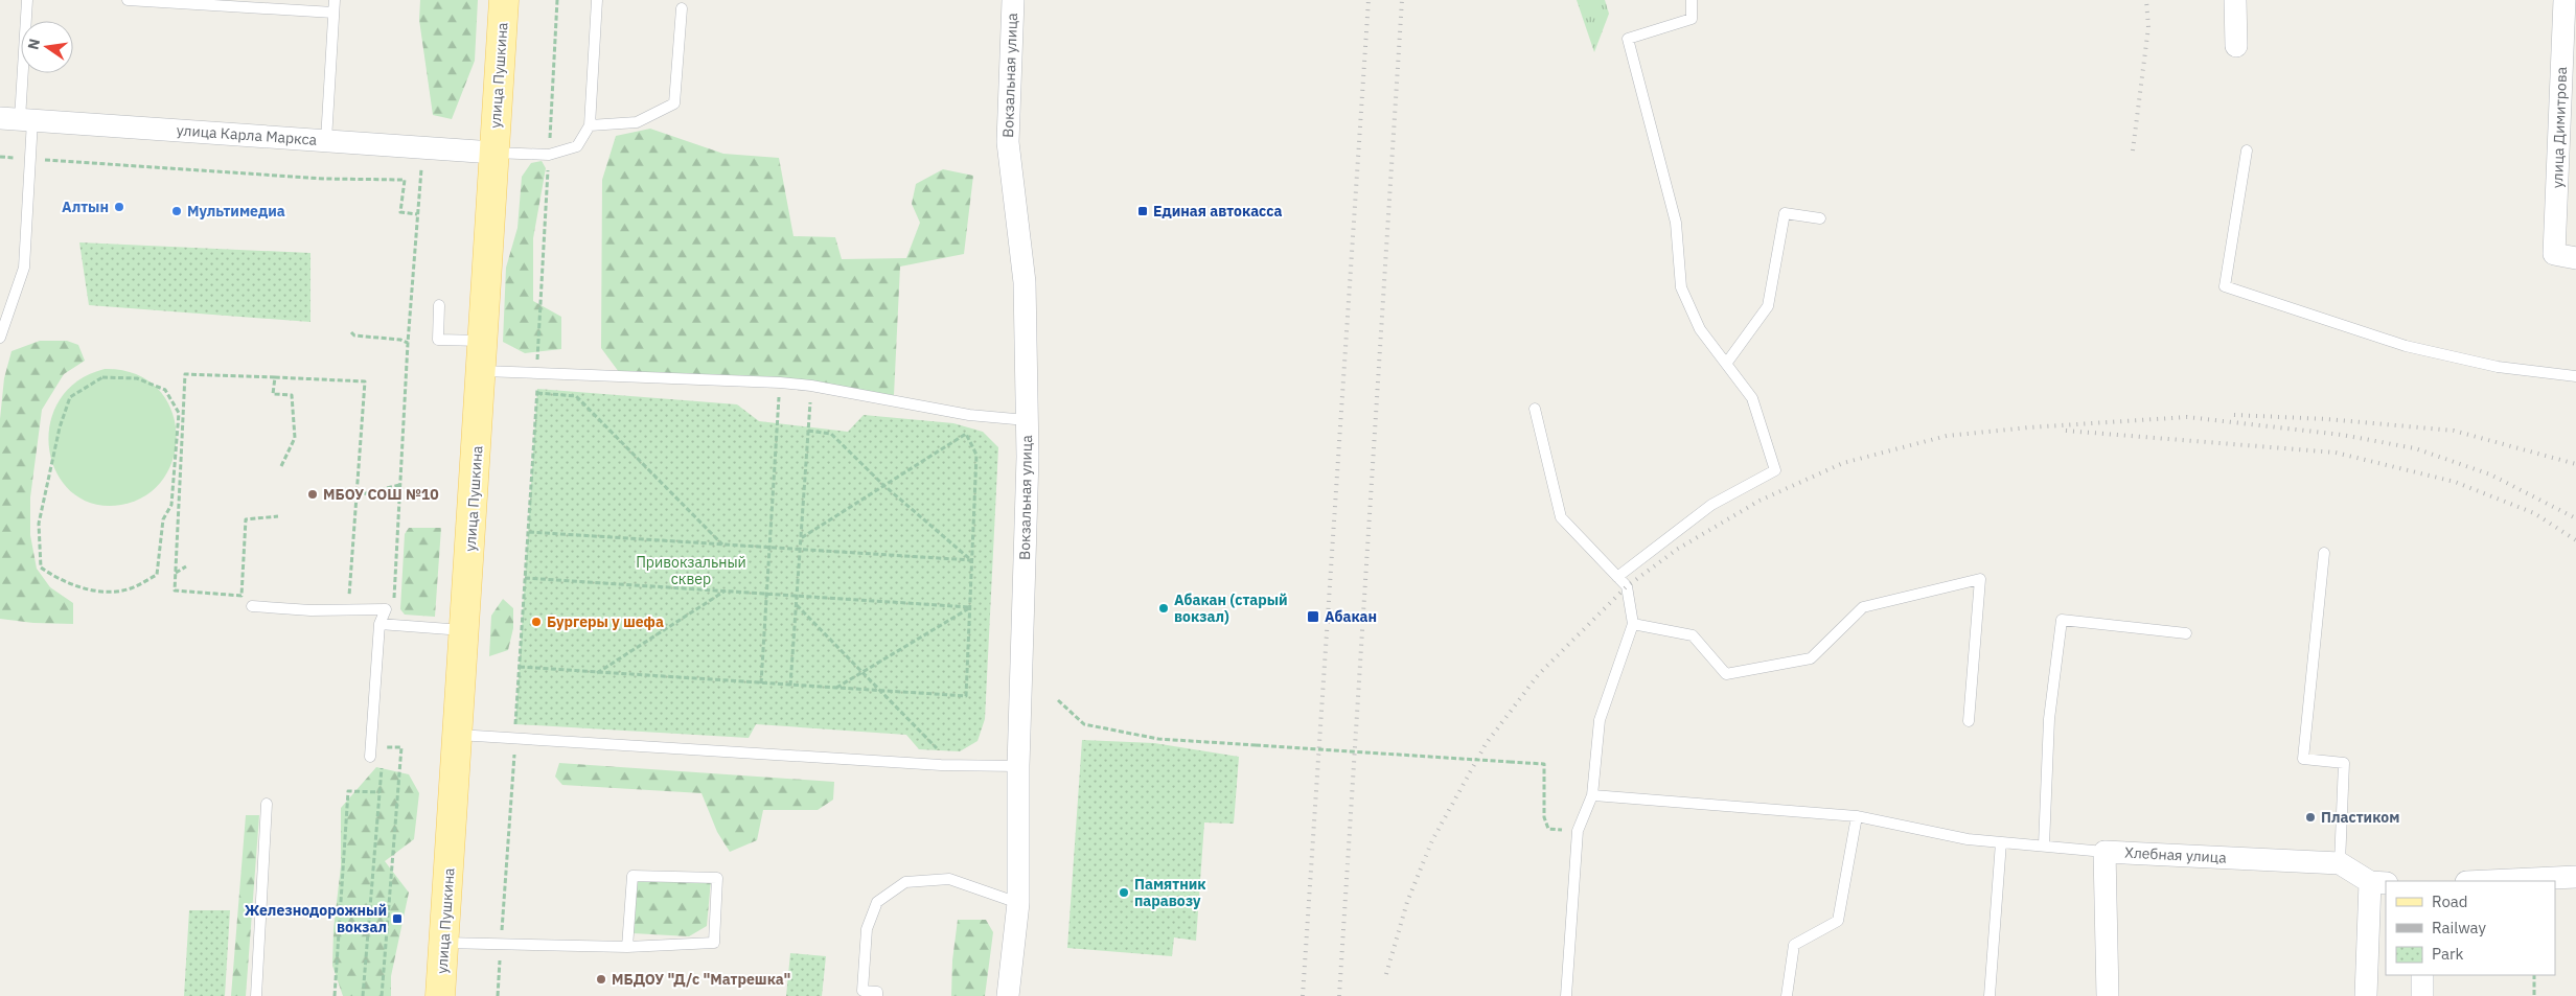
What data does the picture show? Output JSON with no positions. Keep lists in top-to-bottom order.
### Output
{
  "streets": {
    "main road": ["улица Пушкина"],
    "street": [
      "Вокзальная улица",
      "улица Димитрова",
      "улица Карла Маркса",
      "Хлебная улица"
    ]
  },
  "crossings": [
    ["улица Пушкина", "улица Карла Маркса"]
  ],
  "parks": ["Привокзальный сквер"],
  "places": {
    "other": [
      "Алтын",
      "Мультимедиа",
      "МБОУ СОШ №10",
      "Абакан (старый вокзал)",
      "Бургеры у шефа",
      "Пластиком",
      "Памятник паравозу",
      "МБДОУ \"Д/с \"Матрешка\""
    ],
    "transit": ["Единая автокасса", "Абакан", "Железнодорожный вокзал"]
  },
  "legend": ["Road", "Railway", "Park"],
  "north": "left"
}
